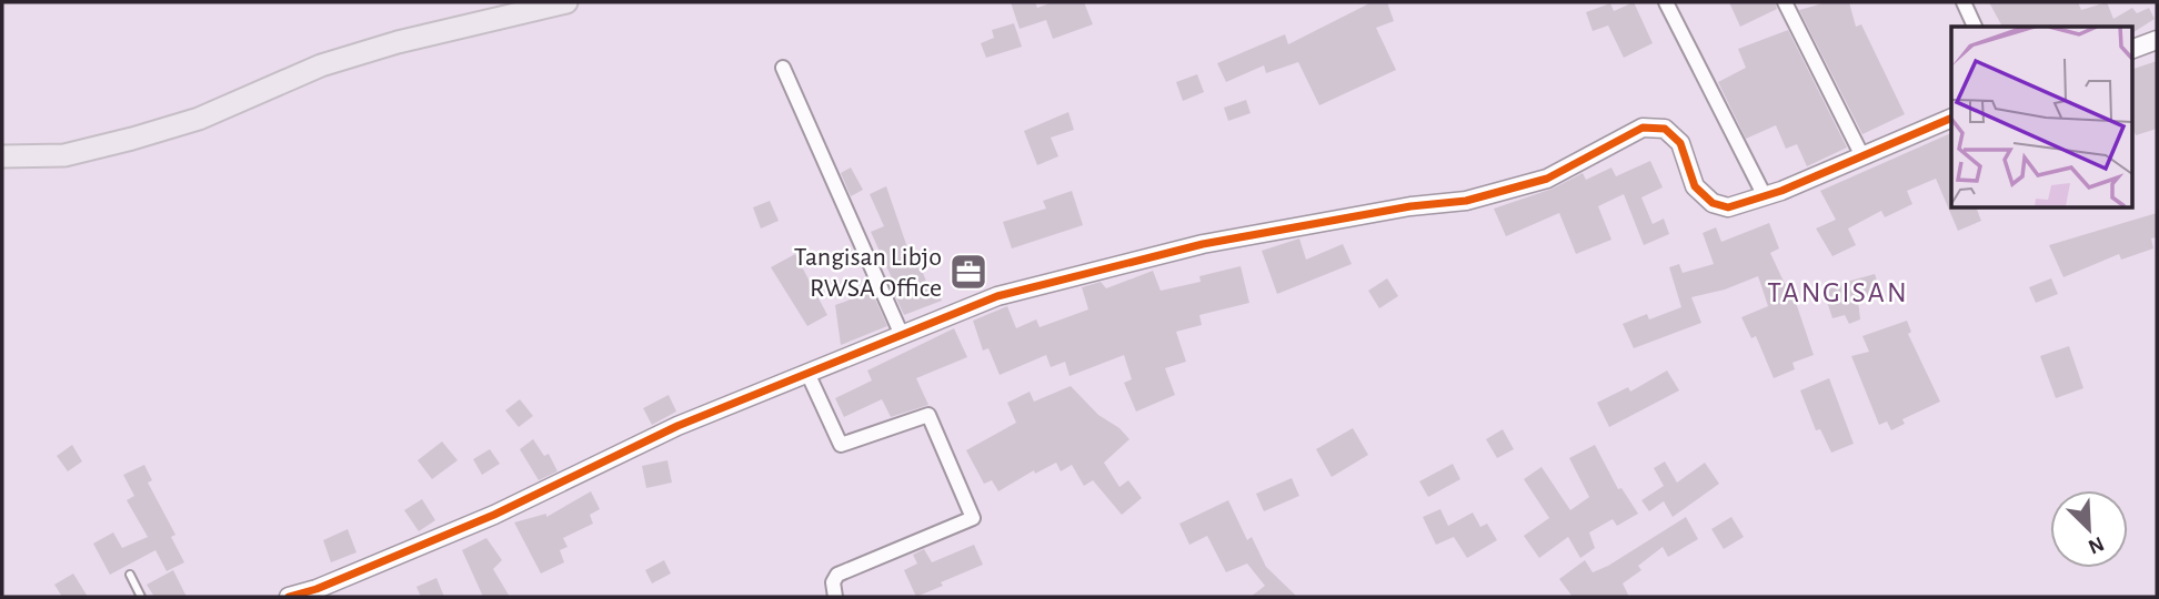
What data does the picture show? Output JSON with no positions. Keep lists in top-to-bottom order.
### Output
{
  "districts": ["TANGISAN"],
  "places": {
    "office": ["Tangisan Libjo RWSA Office"]
  },
  "north": "bottom right"
}
